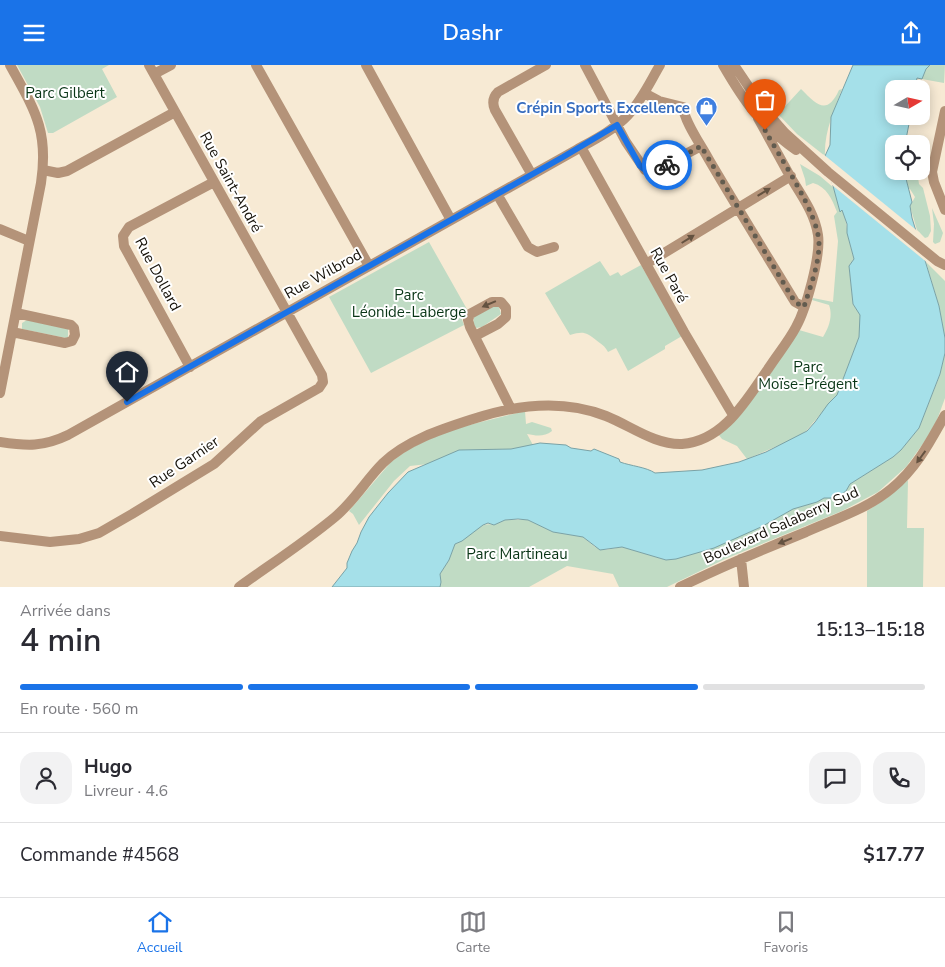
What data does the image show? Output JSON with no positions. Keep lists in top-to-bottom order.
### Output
{
  "streets": {
    "street": [
      "Rue Saint-André",
      "Rue Dollard",
      "Rue Wilbrod",
      "Rue Paré",
      "Rue Garnier",
      "Boulevard Salaberry Sud"
    ]
  },
  "crossings": [
    ["Rue Saint-André", "Rue Dollard"],
    ["Rue Saint-André", "Rue Wilbrod"],
    ["Rue Saint-André", "Rue Garnier"],
    ["Rue Dollard", "Rue Wilbrod"],
    ["Rue Wilbrod", "Rue Paré"],
    ["Rue Wilbrod", "Rue Garnier"]
  ],
  "one_way": ["Boulevard Salaberry Sud"],
  "parks": [
    "Parc Gilbert",
    "Parc Léonide-Laberge",
    "Parc Moïse-Prégent",
    "Parc Martineau"
  ],
  "places": {
    "shop": ["Crépin Sports Excellence"]
  },
  "north": "right",
  "page": {
    "header": "Dashr",
    "heading": ["4 min", "Arrivée dans", "15:13–15:18"],
    "panel": [
      "Hugo",
      "Livreur · 4.6",
      "Commande #4568",
      "$17.77"
    ],
    "bar": "En route · 560 m",
    "tabs": ["Accueil", "Carte", "Favoris"]
  }
}
